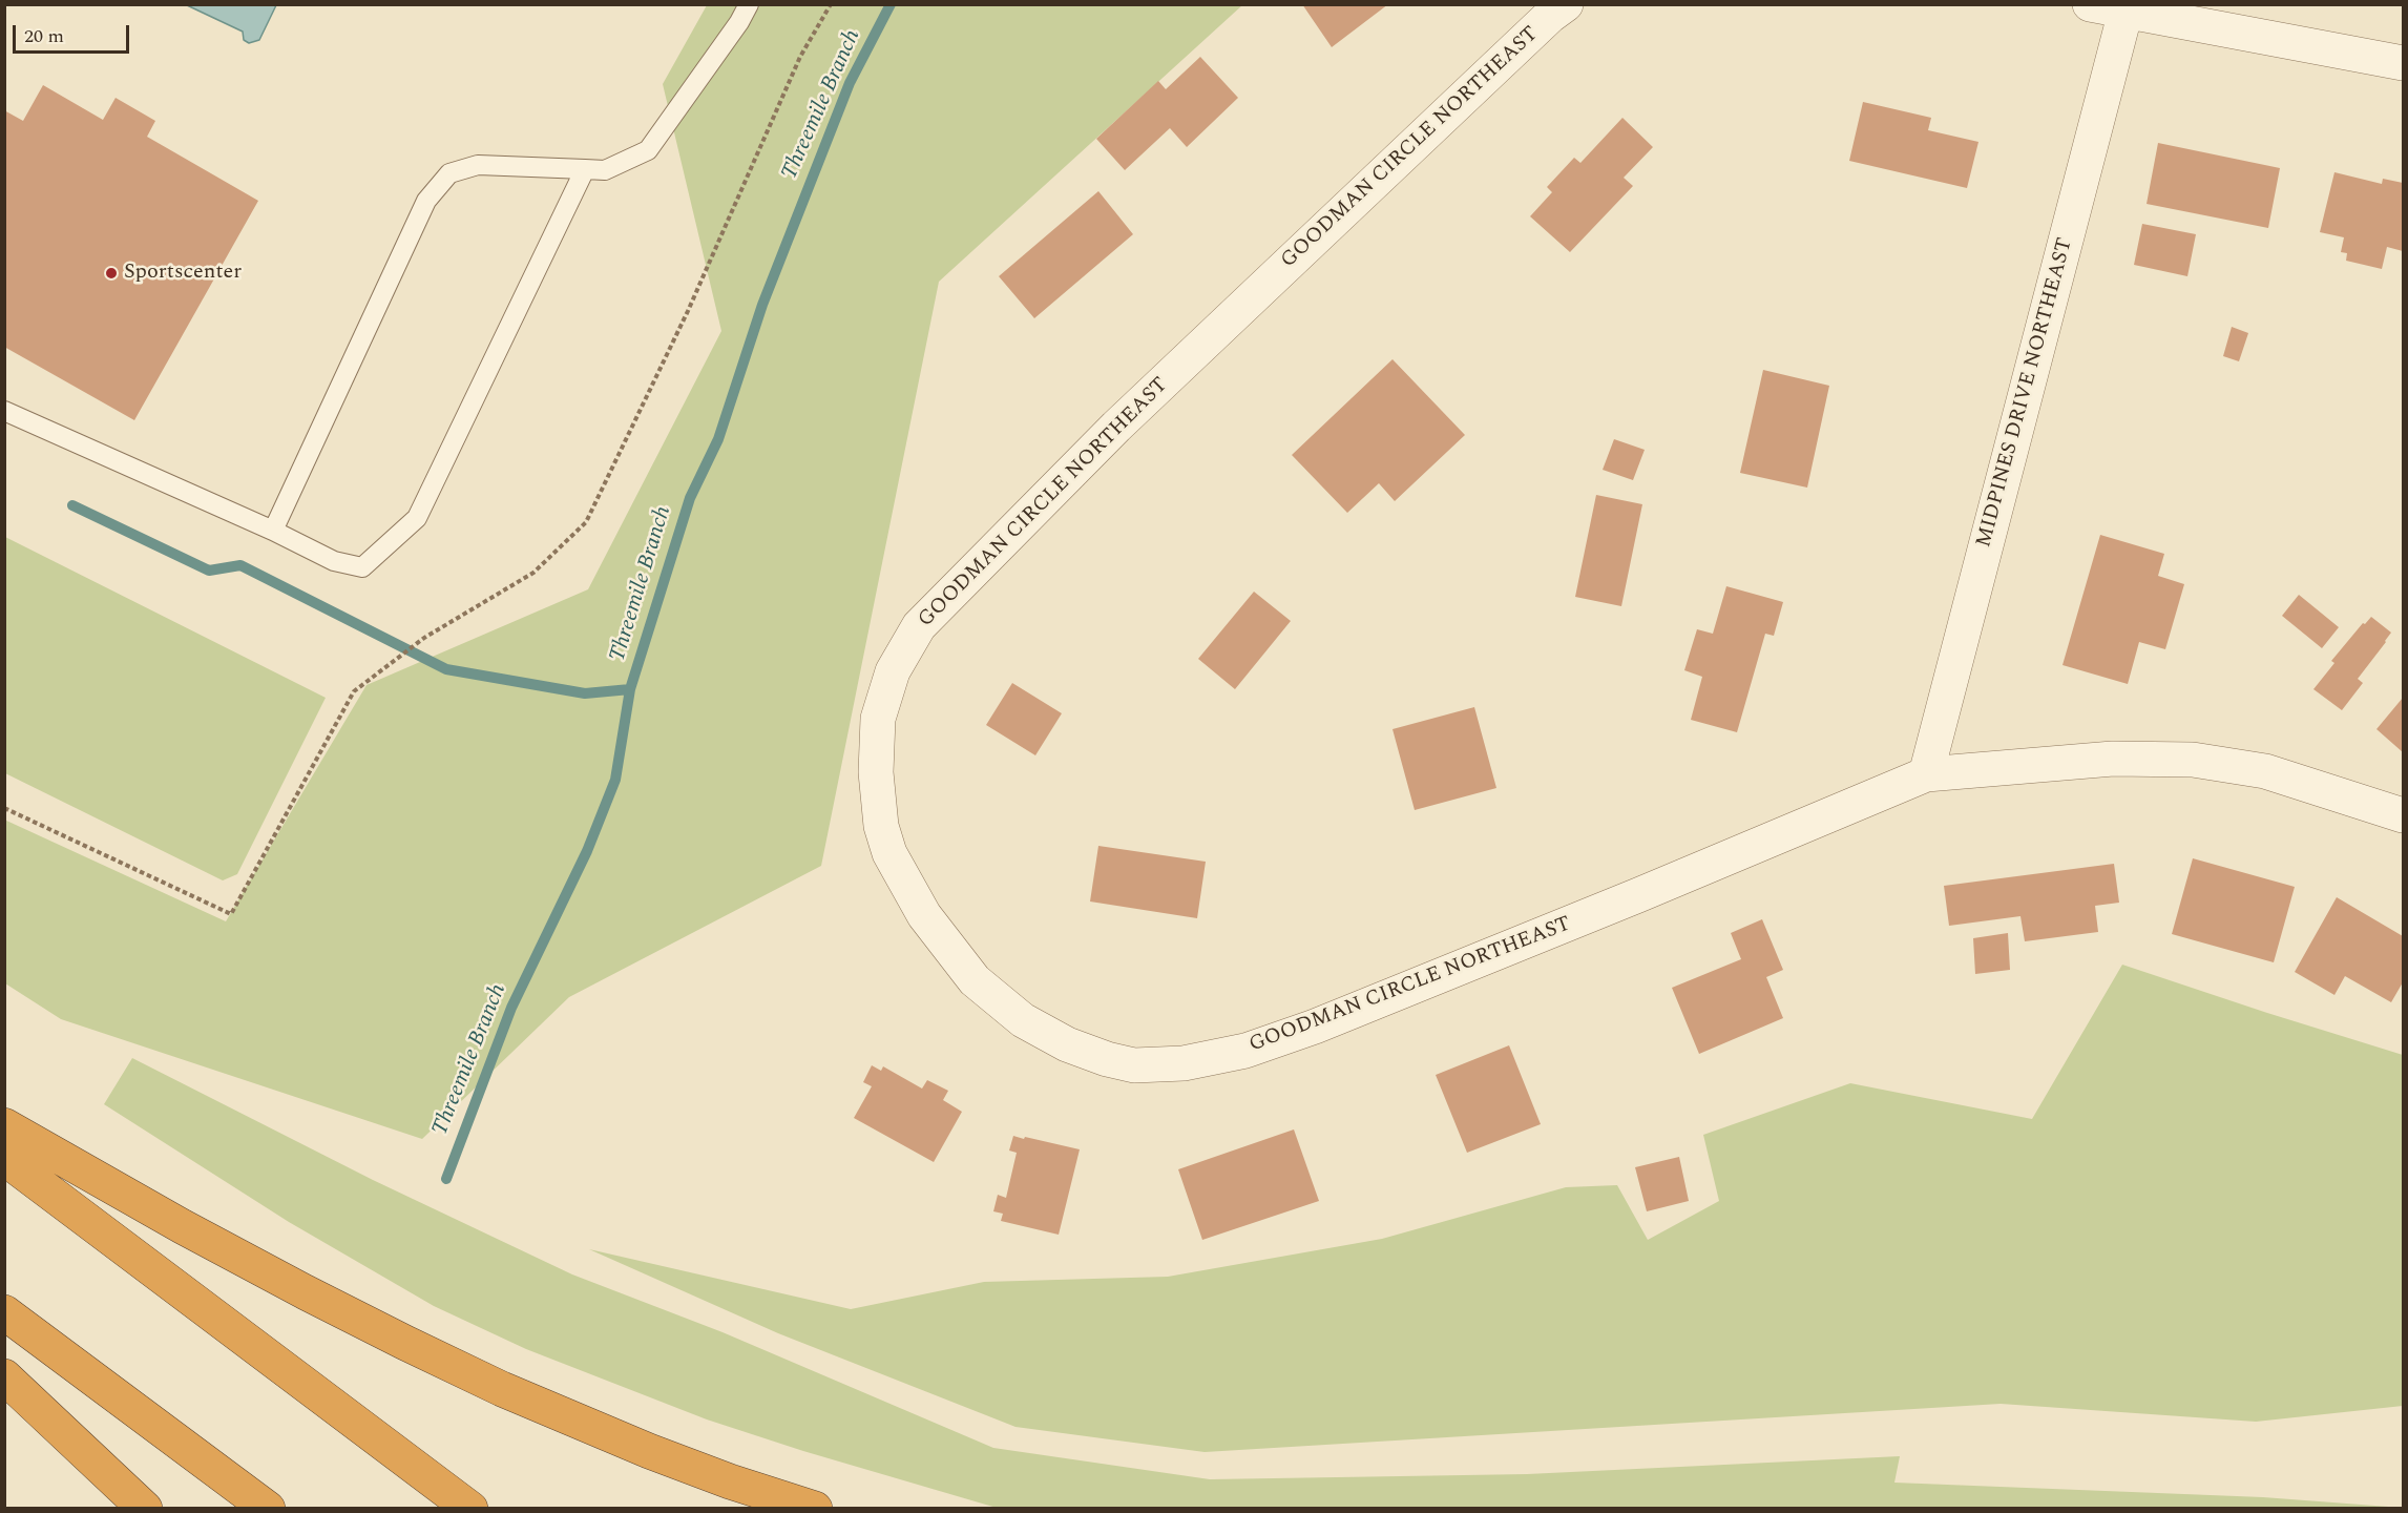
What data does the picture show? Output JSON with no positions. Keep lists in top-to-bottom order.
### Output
{
  "streets": {
    "street": ["GOODMAN CIRCLE NORTHEAST", "MIDPINES DRIVE NORTHEAST"]
  },
  "crossings": [
    ["GOODMAN CIRCLE NORTHEAST", "MIDPINES DRIVE NORTHEAST"]
  ],
  "water": ["Threemile Branch"],
  "places": ["Sportscenter"],
  "scale_bar": "20 m"
}
